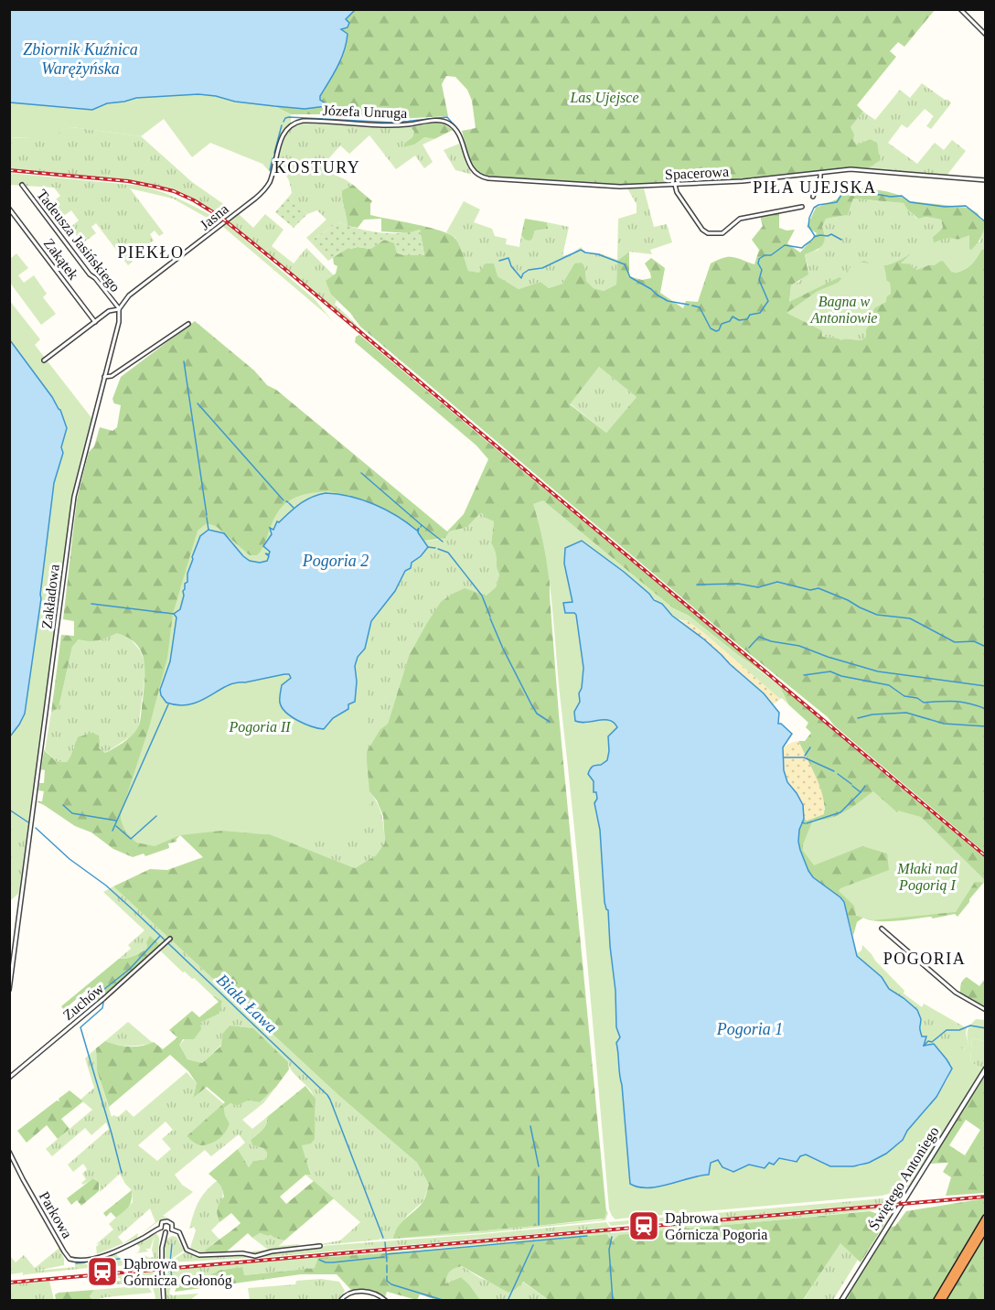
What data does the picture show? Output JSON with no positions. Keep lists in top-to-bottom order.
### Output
{
  "streets": {
    "street": [
      "Józefa Unruga",
      "Spacerowa",
      "Jasna",
      "Tadeusza Jasińskiego",
      "Zakątek",
      "Zakładowa",
      "Zuchów",
      "Świętego Antoniego",
      "Parkowa"
    ]
  },
  "crossings": [
    ["Józefa Unruga", "Spacerowa"],
    ["Józefa Unruga", "Jasna"],
    ["Jasna", "Tadeusza Jasińskiego"],
    ["Jasna", "Zakątek"],
    ["Jasna", "Zakładowa"],
    ["Tadeusza Jasińskiego", "Zakładowa"]
  ],
  "districts": [
    "KOSTURY",
    "PIŁA UJEJSKA",
    "PIEKŁO",
    "POGORIA"
  ],
  "water": [
    "Zbiornik Kuźnica Warężyńska",
    "Pogoria 2",
    "Biała Ława",
    "Pogoria 1"
  ],
  "parks": [
    "Las Ujejsce",
    "Bagna w Antoniowie",
    "Pogoria II",
    "Młaki nad Pogorią I"
  ],
  "places": {
    "station": ["Dąbrowa Górnicza Pogoria", "Dąbrowa Górnicza Gołonóg"]
  }
}
